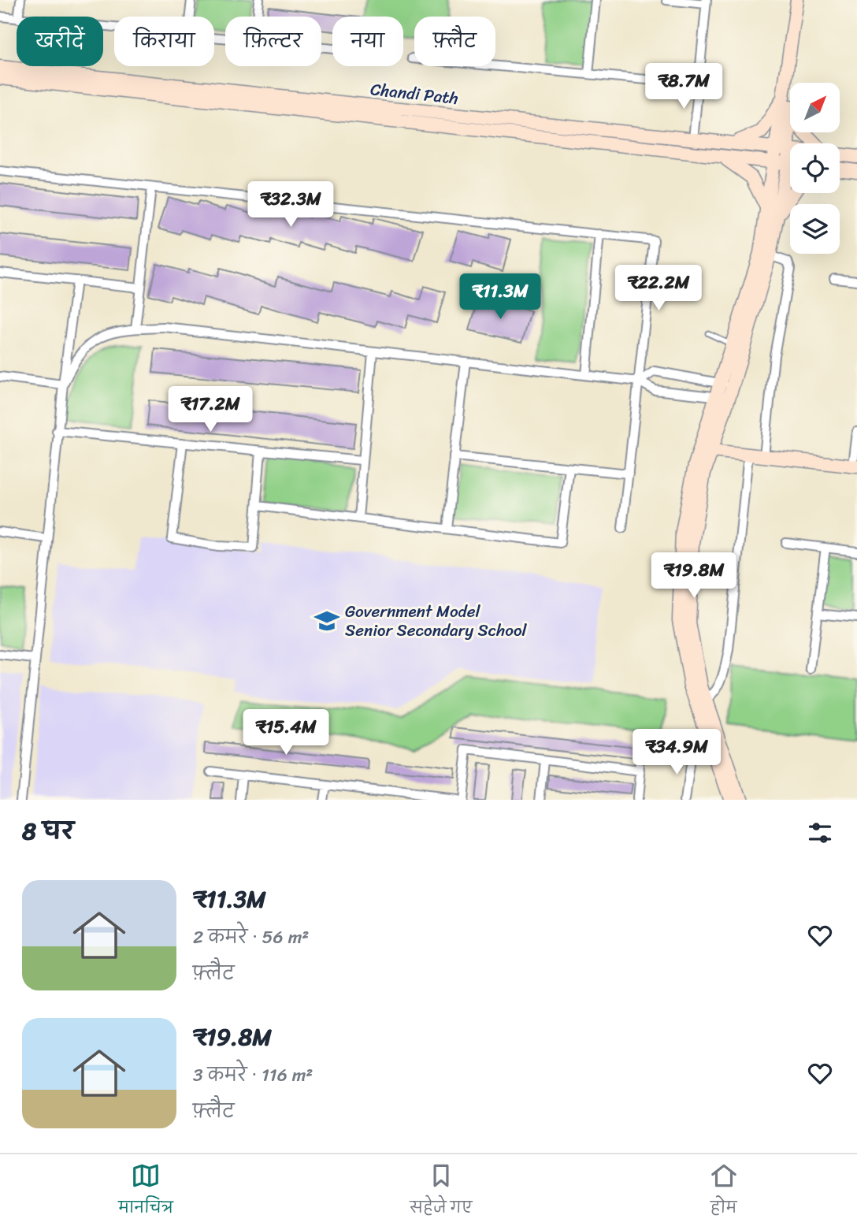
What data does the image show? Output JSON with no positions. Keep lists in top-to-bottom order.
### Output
{
  "streets": {
    "main road": ["Chandi Path"]
  },
  "places": {
    "school or university": ["Government Model Senior Secondary School"]
  },
  "north": "top right",
  "page": {
    "chip": [
      "खरीदें",
      "किराया",
      "फ़िल्टर",
      "नया",
      "फ़्लैट"
    ],
    "price": [
      "₹8.7M",
      "₹32.3M",
      "₹22.2M",
      "₹11.3M",
      "₹17.2M",
      "₹19.8M",
      "₹15.4M",
      "₹34.9M"
    ],
    "heading": "8 घर",
    "list": [
      {
        "name": "₹11.3M",
        "note": "2 कमरे · 56 m² · फ़्लैट"
      },
      {
        "name": "₹19.8M",
        "note": "3 कमरे · 116 m² · फ़्लैट"
      }
    ],
    "tabs": ["मानचित्र", "सहेजे गए", "होम"]
  }
}
